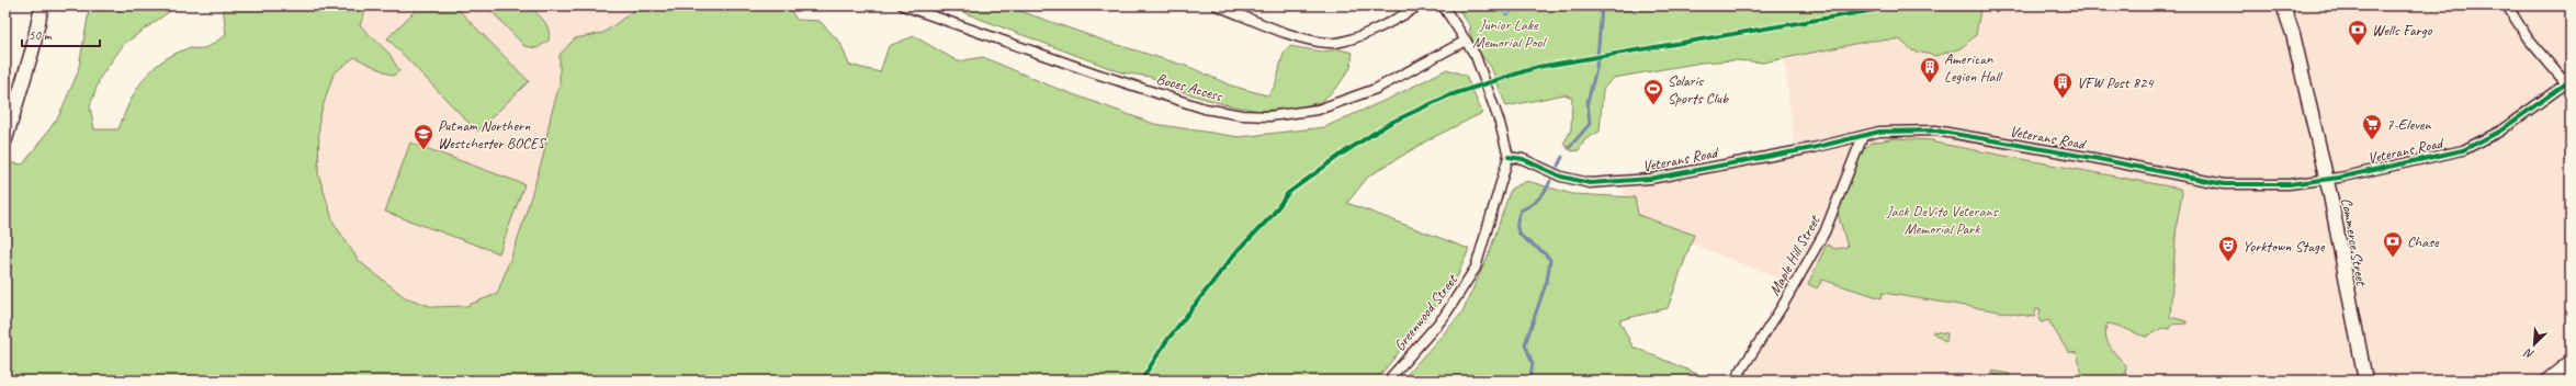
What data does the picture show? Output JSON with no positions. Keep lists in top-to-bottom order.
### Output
{
  "streets": {
    "street": [
      "Boces Access",
      "Veterans Road",
      "Commerce Street",
      "Maple Hill Street",
      "Greenwood Street"
    ]
  },
  "crossings": [
    ["Veterans Road", "Commerce Street"],
    ["Veterans Road", "Maple Hill Street"],
    ["Veterans Road", "Greenwood Street"]
  ],
  "parks": ["Junior Lake Memorial Pool", "Jack DeVito Veterans Memorial Park"],
  "places": {
    "bank": ["Wells Fargo", "Chase"],
    "building": ["American Legion Hall", "VFW Post 824"],
    "sports": ["Solaris Sports Club"],
    "supermarket": ["7-Eleven"],
    "school or university": ["Putnam Northern Westchester BOCES"],
    "theatre": ["Yorktown Stage"]
  },
  "scale_bar": "50 m",
  "north": "bottom left"
}
